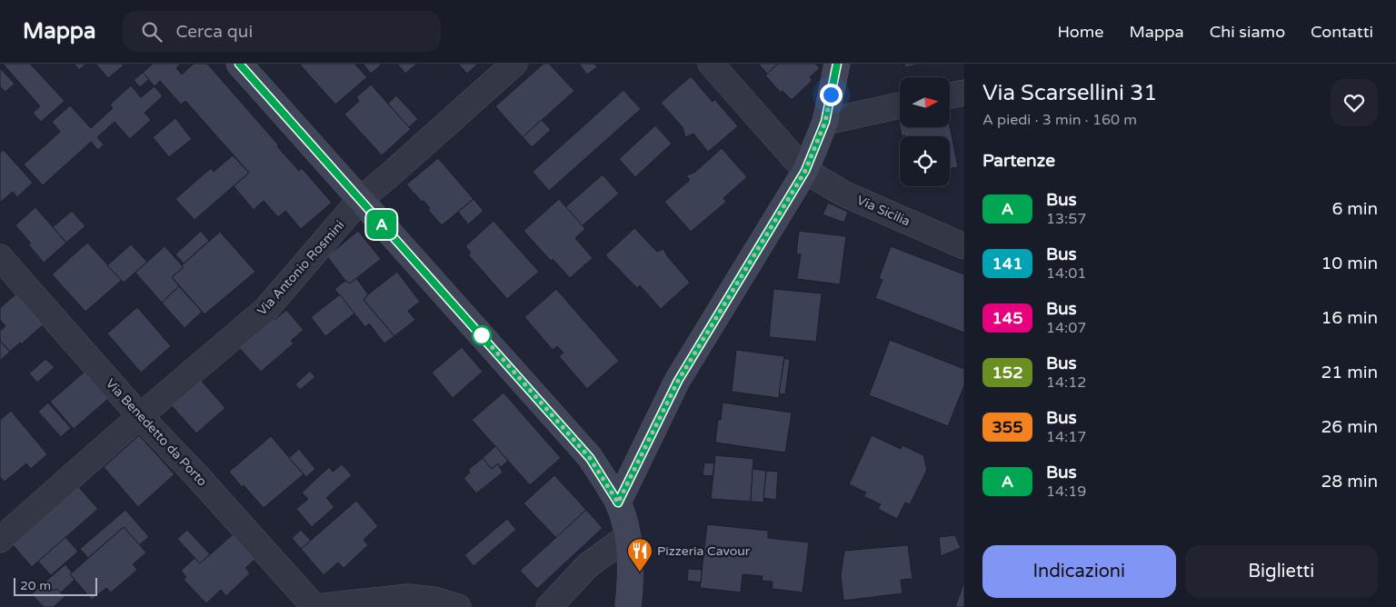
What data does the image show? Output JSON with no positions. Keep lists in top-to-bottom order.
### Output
{
  "streets": {
    "street": ["Via Sicilia", "Via Antonio Rosmini", "Via Benedetto da Porto"]
  },
  "crossings": [
    ["Via Antonio Rosmini", "Via Benedetto da Porto"]
  ],
  "places": {
    "restaurant": ["Pizzeria Cavour"]
  },
  "lines": ["bus line A"],
  "scale_bar": "20 m",
  "north": "right",
  "page": {
    "header": "Mappa",
    "search": "Cerca qui",
    "nav": [
      "Home",
      "Mappa",
      "Chi siamo",
      "Contatti"
    ],
    "on_map": "A",
    "heading": [
      ["Via Scarsellini 31", "A piedi · 3 min · 160 m"],
      "Partenze"
    ],
    "list": [
      {
        "mark": "A",
        "name": "Bus",
        "note": "13:57",
        "value": "6 min"
      },
      {
        "mark": "141",
        "name": "Bus",
        "note": "14:01",
        "value": "10 min"
      },
      {
        "mark": "145",
        "name": "Bus",
        "note": "14:07",
        "value": "16 min"
      },
      {
        "mark": "152",
        "name": "Bus",
        "note": "14:12",
        "value": "21 min"
      },
      {
        "mark": "355",
        "name": "Bus",
        "note": "14:17",
        "value": "26 min"
      },
      {
        "mark": "A",
        "name": "Bus",
        "note": "14:19",
        "value": "28 min"
      }
    ],
    "buttons": ["Indicazioni", "Biglietti"],
    "scale": "20 m"
  }
}
